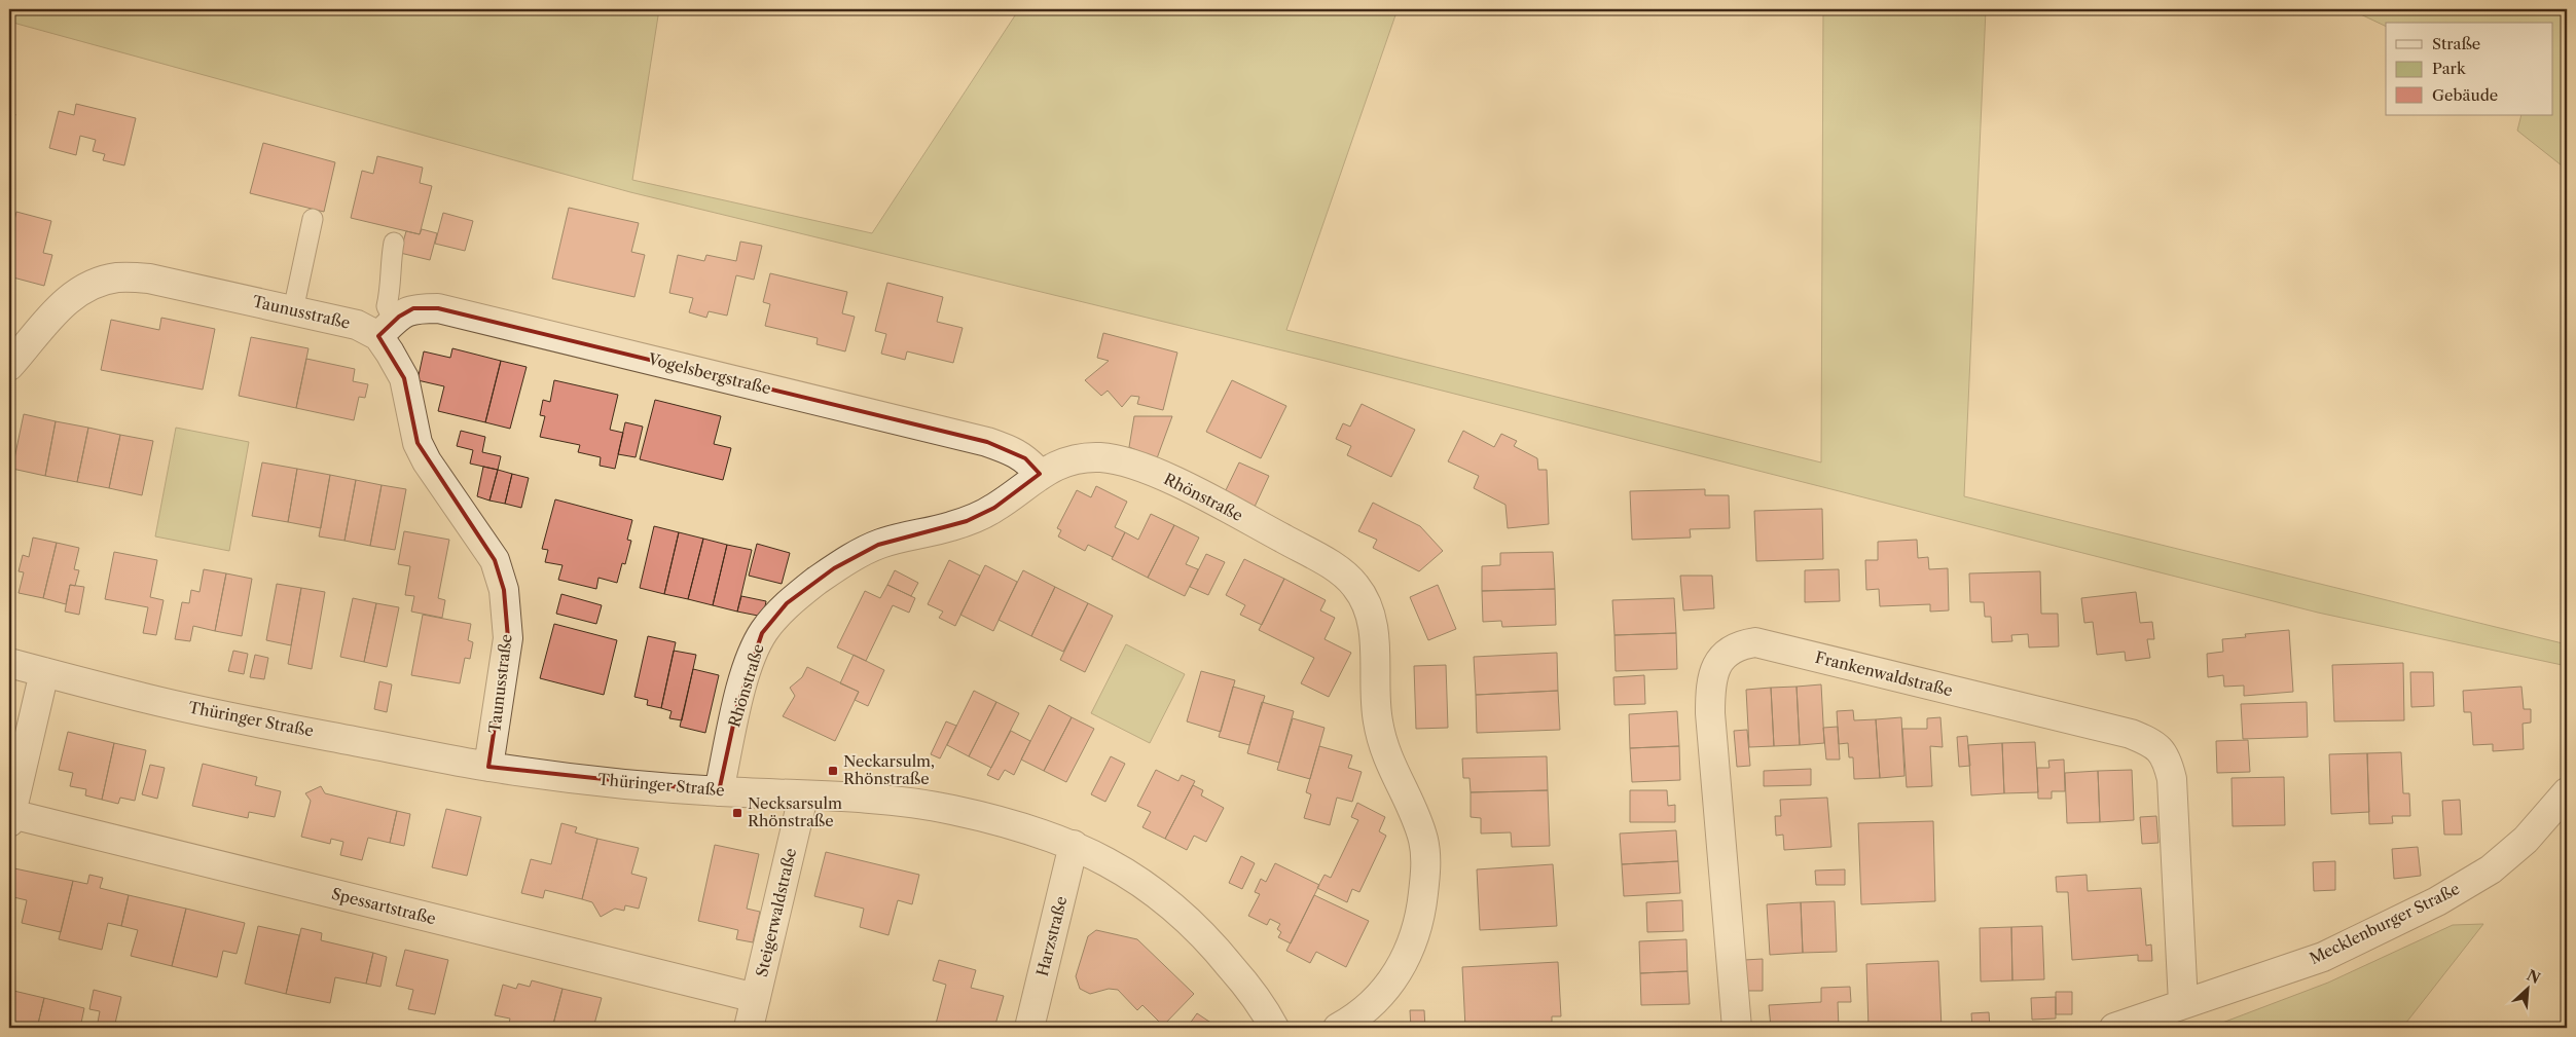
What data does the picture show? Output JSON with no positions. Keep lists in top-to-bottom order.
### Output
{
  "streets": {
    "street": [
      "Taunusstraße",
      "Vogelsbergstraße",
      "Rhönstraße",
      "Frankenwaldstraße",
      "Thüringer Straße",
      "Spessartstraße",
      "Steigerwaldstraße",
      "Mecklenburger Straße",
      "Harzstraße"
    ]
  },
  "crossings": [
    ["Taunusstraße", "Vogelsbergstraße"],
    ["Taunusstraße", "Thüringer Straße"],
    ["Vogelsbergstraße", "Rhönstraße"],
    ["Rhönstraße", "Thüringer Straße"],
    ["Frankenwaldstraße", "Mecklenburger Straße"],
    ["Thüringer Straße", "Steigerwaldstraße"],
    ["Thüringer Straße", "Harzstraße"],
    ["Spessartstraße", "Steigerwaldstraße"]
  ],
  "places": {
    "transit": ["Neckarsulm, Rhönstraße", "Necksarsulm Rhönstraße"]
  },
  "legend": ["Straße", "Park", "Gebäude"],
  "north": "top right"
}
